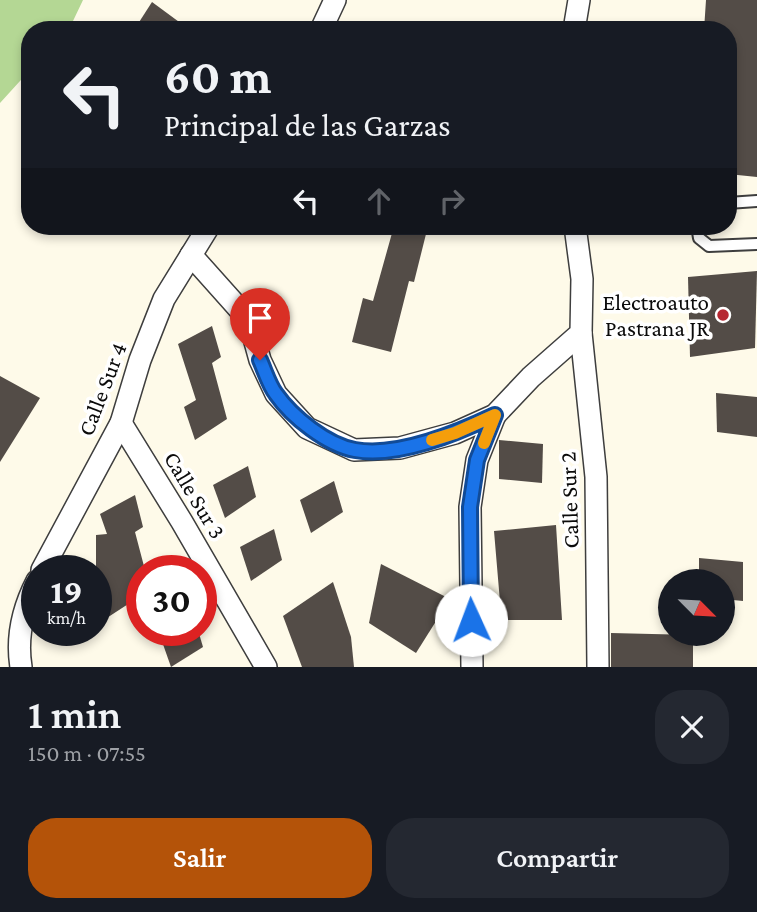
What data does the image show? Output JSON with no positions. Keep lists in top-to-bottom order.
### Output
{
  "streets": {
    "street": ["Calle Sur 4", "Calle Sur 3", "Calle Sur 2"]
  },
  "crossings": [
    ["Calle Sur 4", "Calle Sur 3"]
  ],
  "places": ["Electroauto Pastrana JR"],
  "north": "bottom right",
  "page": {
    "turn": ["60 m", "Principal de las Garzas"],
    "speed": "19 km/h",
    "limit": "30",
    "heading": ["1 min", "150 m · 07:55"],
    "buttons": ["Salir", "Compartir"]
  }
}
